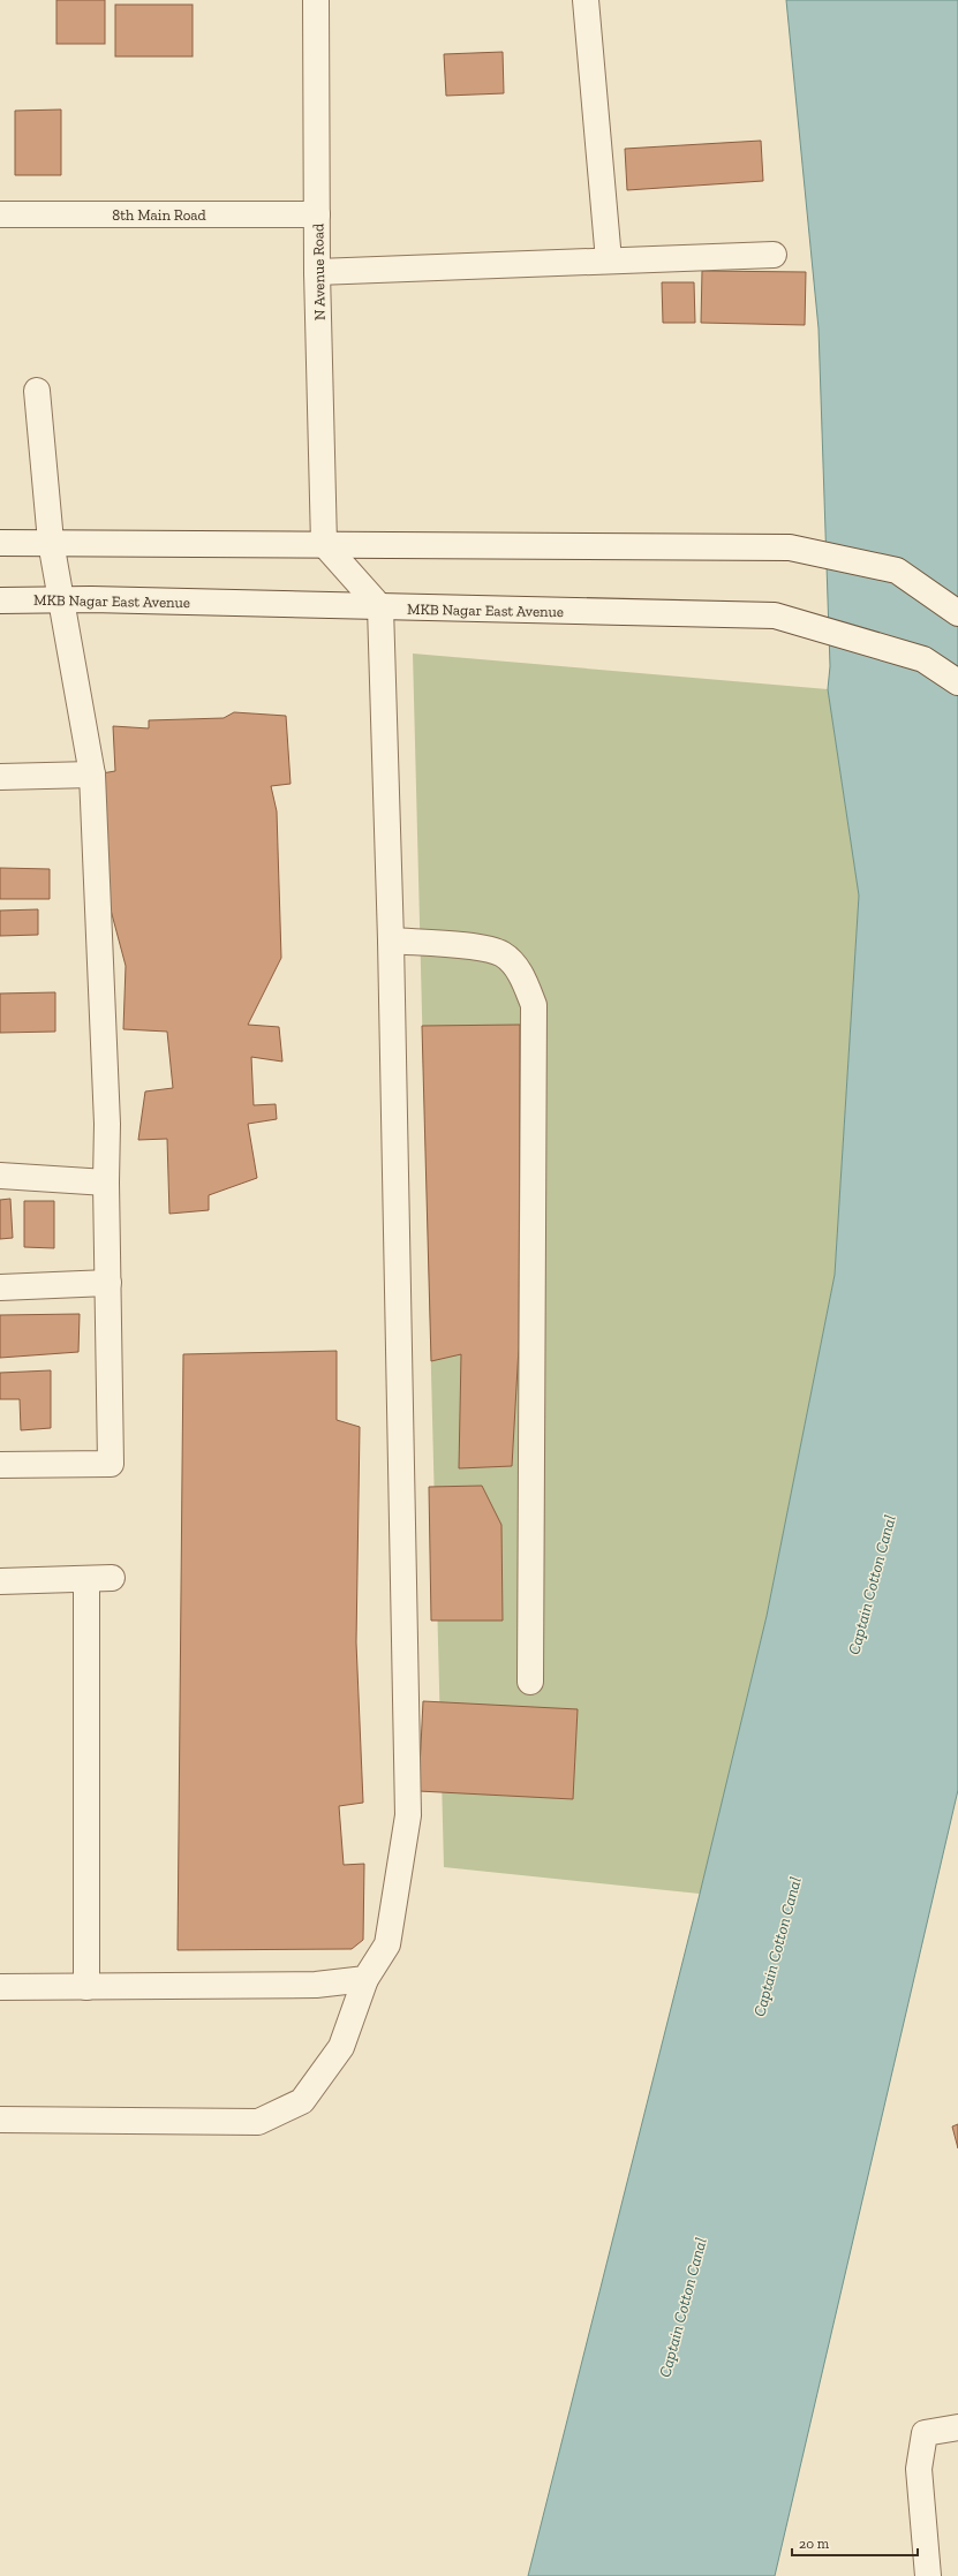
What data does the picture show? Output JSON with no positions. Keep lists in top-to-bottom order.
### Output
{
  "streets": {
    "street": ["8th Main Road", "N Avenue Road", "MKB Nagar East Avenue"]
  },
  "crossings": [
    ["8th Main Road", "N Avenue Road"]
  ],
  "water": ["Captain Cotton Canal"],
  "scale_bar": "20 m"
}
